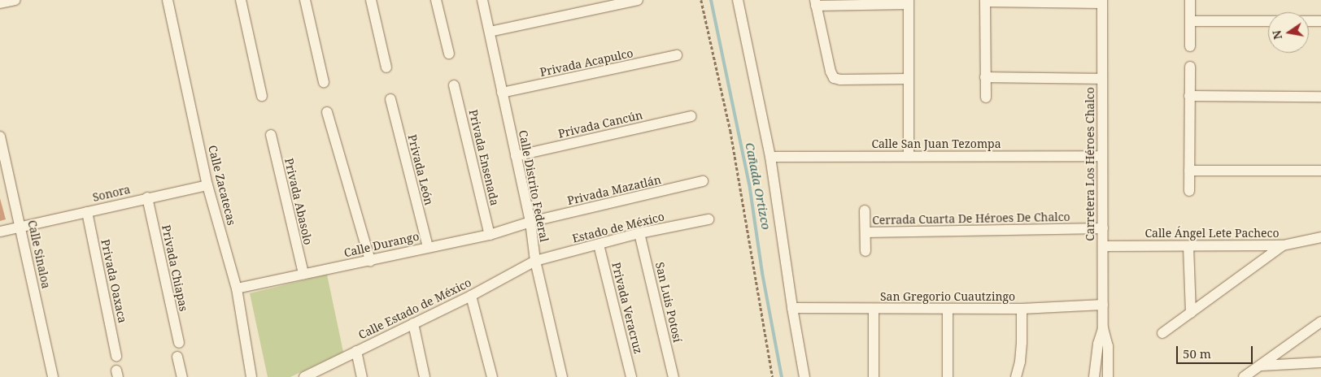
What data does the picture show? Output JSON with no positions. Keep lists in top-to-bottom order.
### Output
{
  "streets": {
    "street": [
      "Privada Acapulco",
      "Privada Cancún",
      "Calle San Juan Tezompa",
      "Privada Ensenada",
      "Carretera Los Héroes Chalco",
      "Privada León",
      "Calle Zacatecas",
      "Calle Distrito Federal",
      "Privada Mazatlán",
      "Sonora",
      "Privada Abasolo",
      "Cerrada Cuarta De Héroes De Chalco",
      "Estado de México",
      "Calle Ángel Lete Pacheco",
      "Calle Durango",
      "Calle Sinaloa",
      "Privada Chiapas",
      "Privada Oaxaca",
      "San Gregorio Cuautzingo",
      "San Luis Potosí",
      "Privada Veracruz",
      "Calle Estado de México"
    ]
  },
  "crossings": [
    ["Privada Acapulco", "Calle Distrito Federal"],
    ["Privada Cancún", "Calle Distrito Federal"],
    ["Calle San Juan Tezompa", "Carretera Los Héroes Chalco"],
    ["Privada Ensenada", "Calle Durango"],
    ["Carretera Los Héroes Chalco", "Cerrada Cuarta De Héroes De Chalco"],
    ["Carretera Los Héroes Chalco", "Calle Ángel Lete Pacheco"],
    ["Carretera Los Héroes Chalco", "San Gregorio Cuautzingo"],
    ["Privada León", "Calle Durango"],
    ["Calle Zacatecas", "Sonora"],
    ["Calle Zacatecas", "Calle Durango"],
    ["Calle Distrito Federal", "Privada Mazatlán"],
    ["Calle Distrito Federal", "Estado de México"],
    ["Calle Distrito Federal", "Calle Durango"],
    ["Calle Distrito Federal", "Calle Estado de México"],
    ["Privada Mazatlán", "Calle Durango"],
    ["Sonora", "Calle Sinaloa"],
    ["Sonora", "Privada Chiapas"],
    ["Sonora", "Privada Oaxaca"],
    ["Privada Abasolo", "Calle Durango"],
    ["Estado de México", "San Luis Potosí"],
    ["Estado de México", "Privada Veracruz"],
    ["Estado de México", "Calle Estado de México"]
  ],
  "water": ["Cañada Ortizco"],
  "scale_bar": "50 m",
  "north": "left"
}
